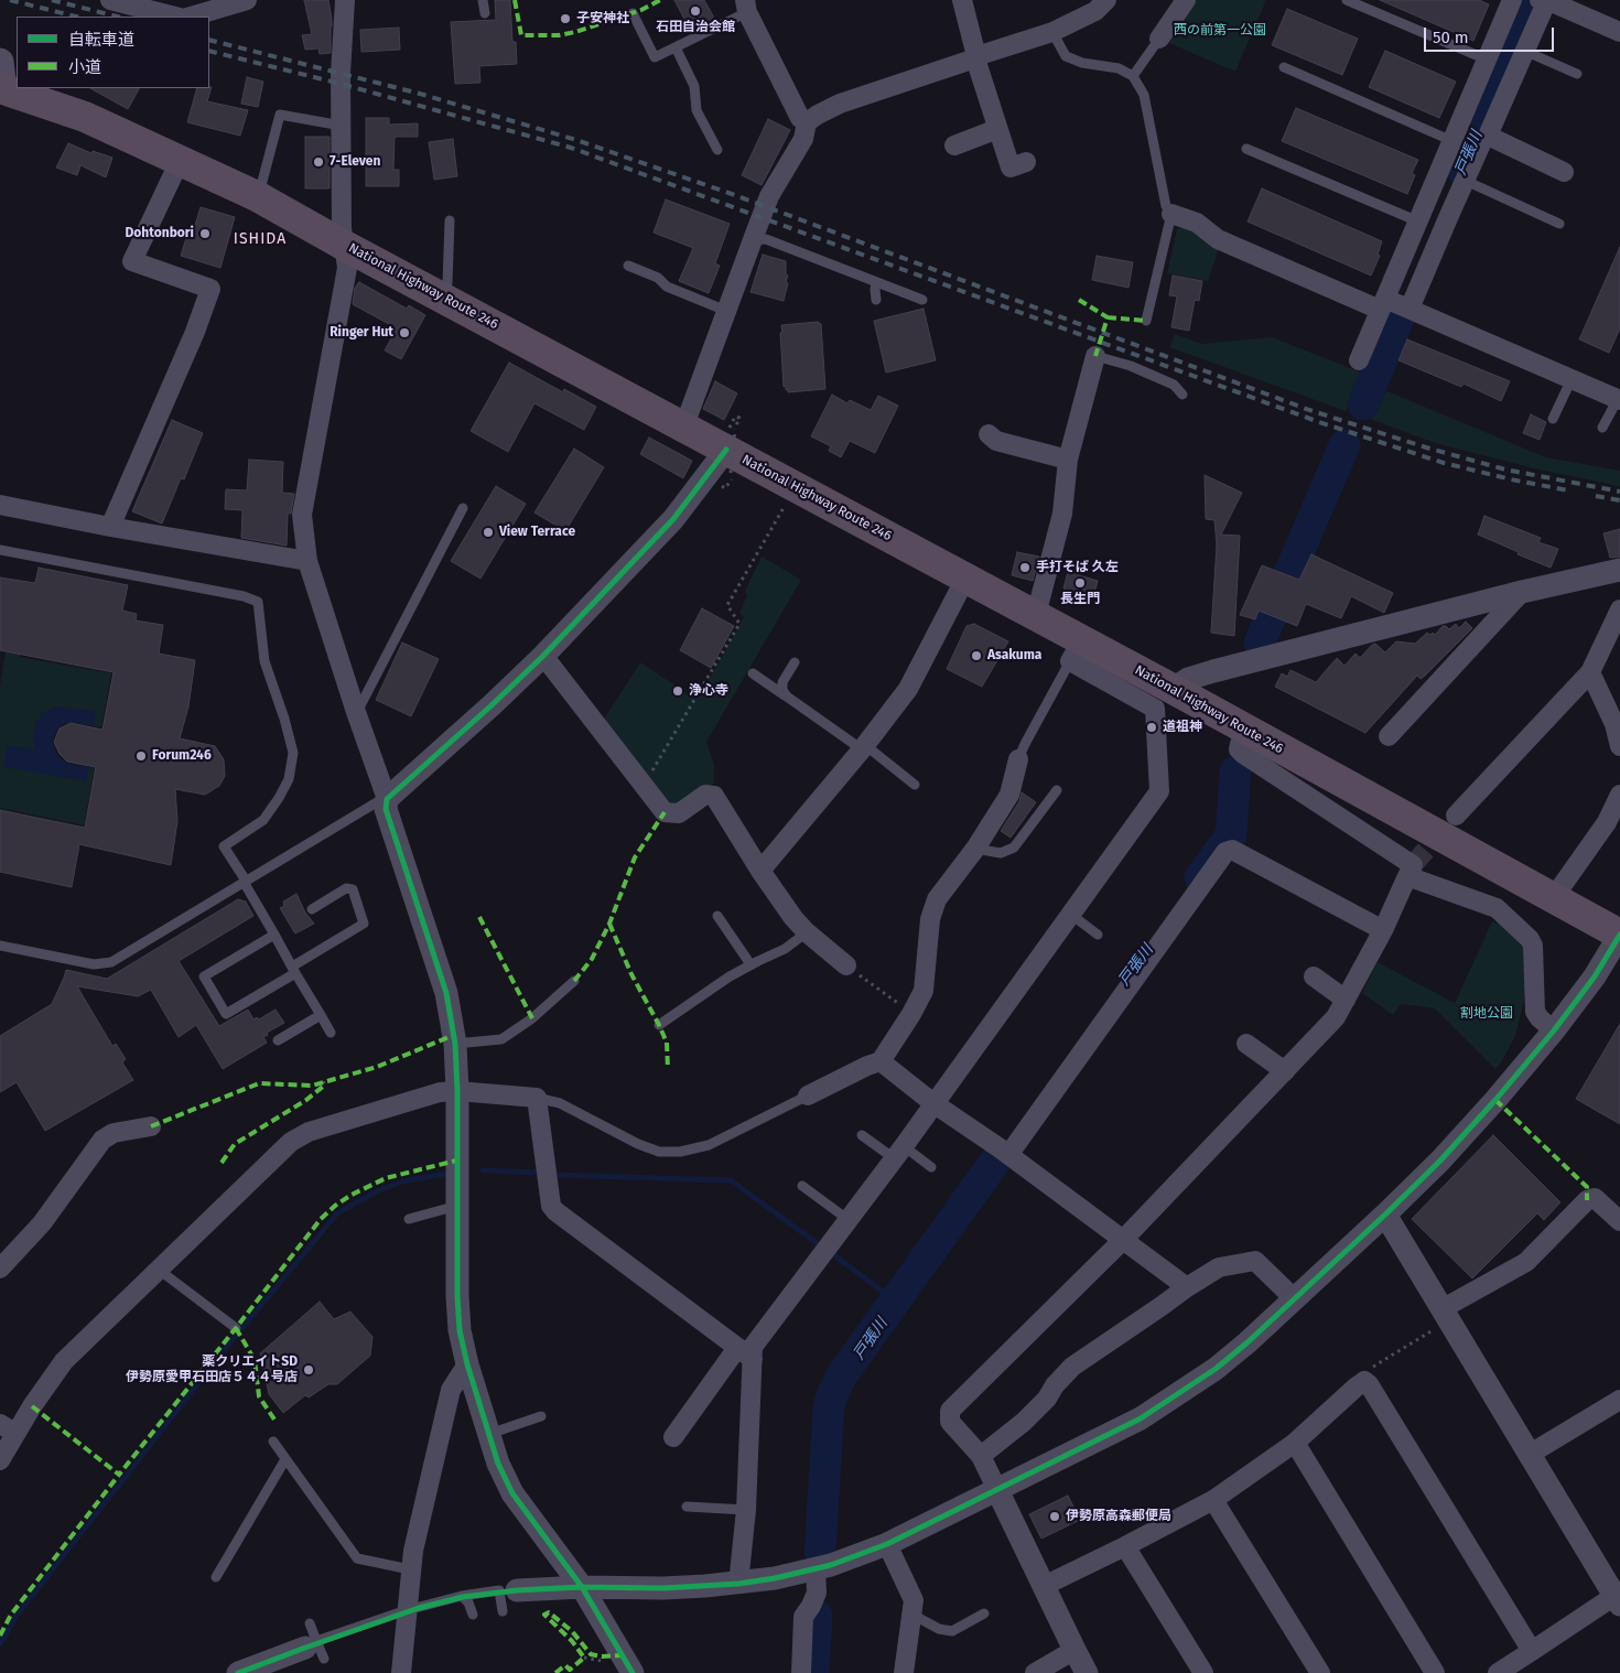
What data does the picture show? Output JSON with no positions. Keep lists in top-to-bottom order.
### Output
{
  "streets": {
    "highway": ["National Highway Route 246"]
  },
  "districts": ["ISHIDA"],
  "water": ["戸張川"],
  "parks": ["西の前第一公園", "割地公園"],
  "places": [
    "石田自治会館",
    "子安神社",
    "7-Eleven",
    "Dohtonbori",
    "Ringer Hut",
    "View Terrace",
    "手打そば 久左",
    "長生門",
    "Asakuma",
    "浄心寺",
    "道祖神",
    "Forum246",
    "薬クリエイトSD 伊勢原愛甲石田店５４４号店",
    "伊勢原高森郵便局"
  ],
  "legend": ["自転車道", "小道"],
  "scale_bar": "50 m"
}
